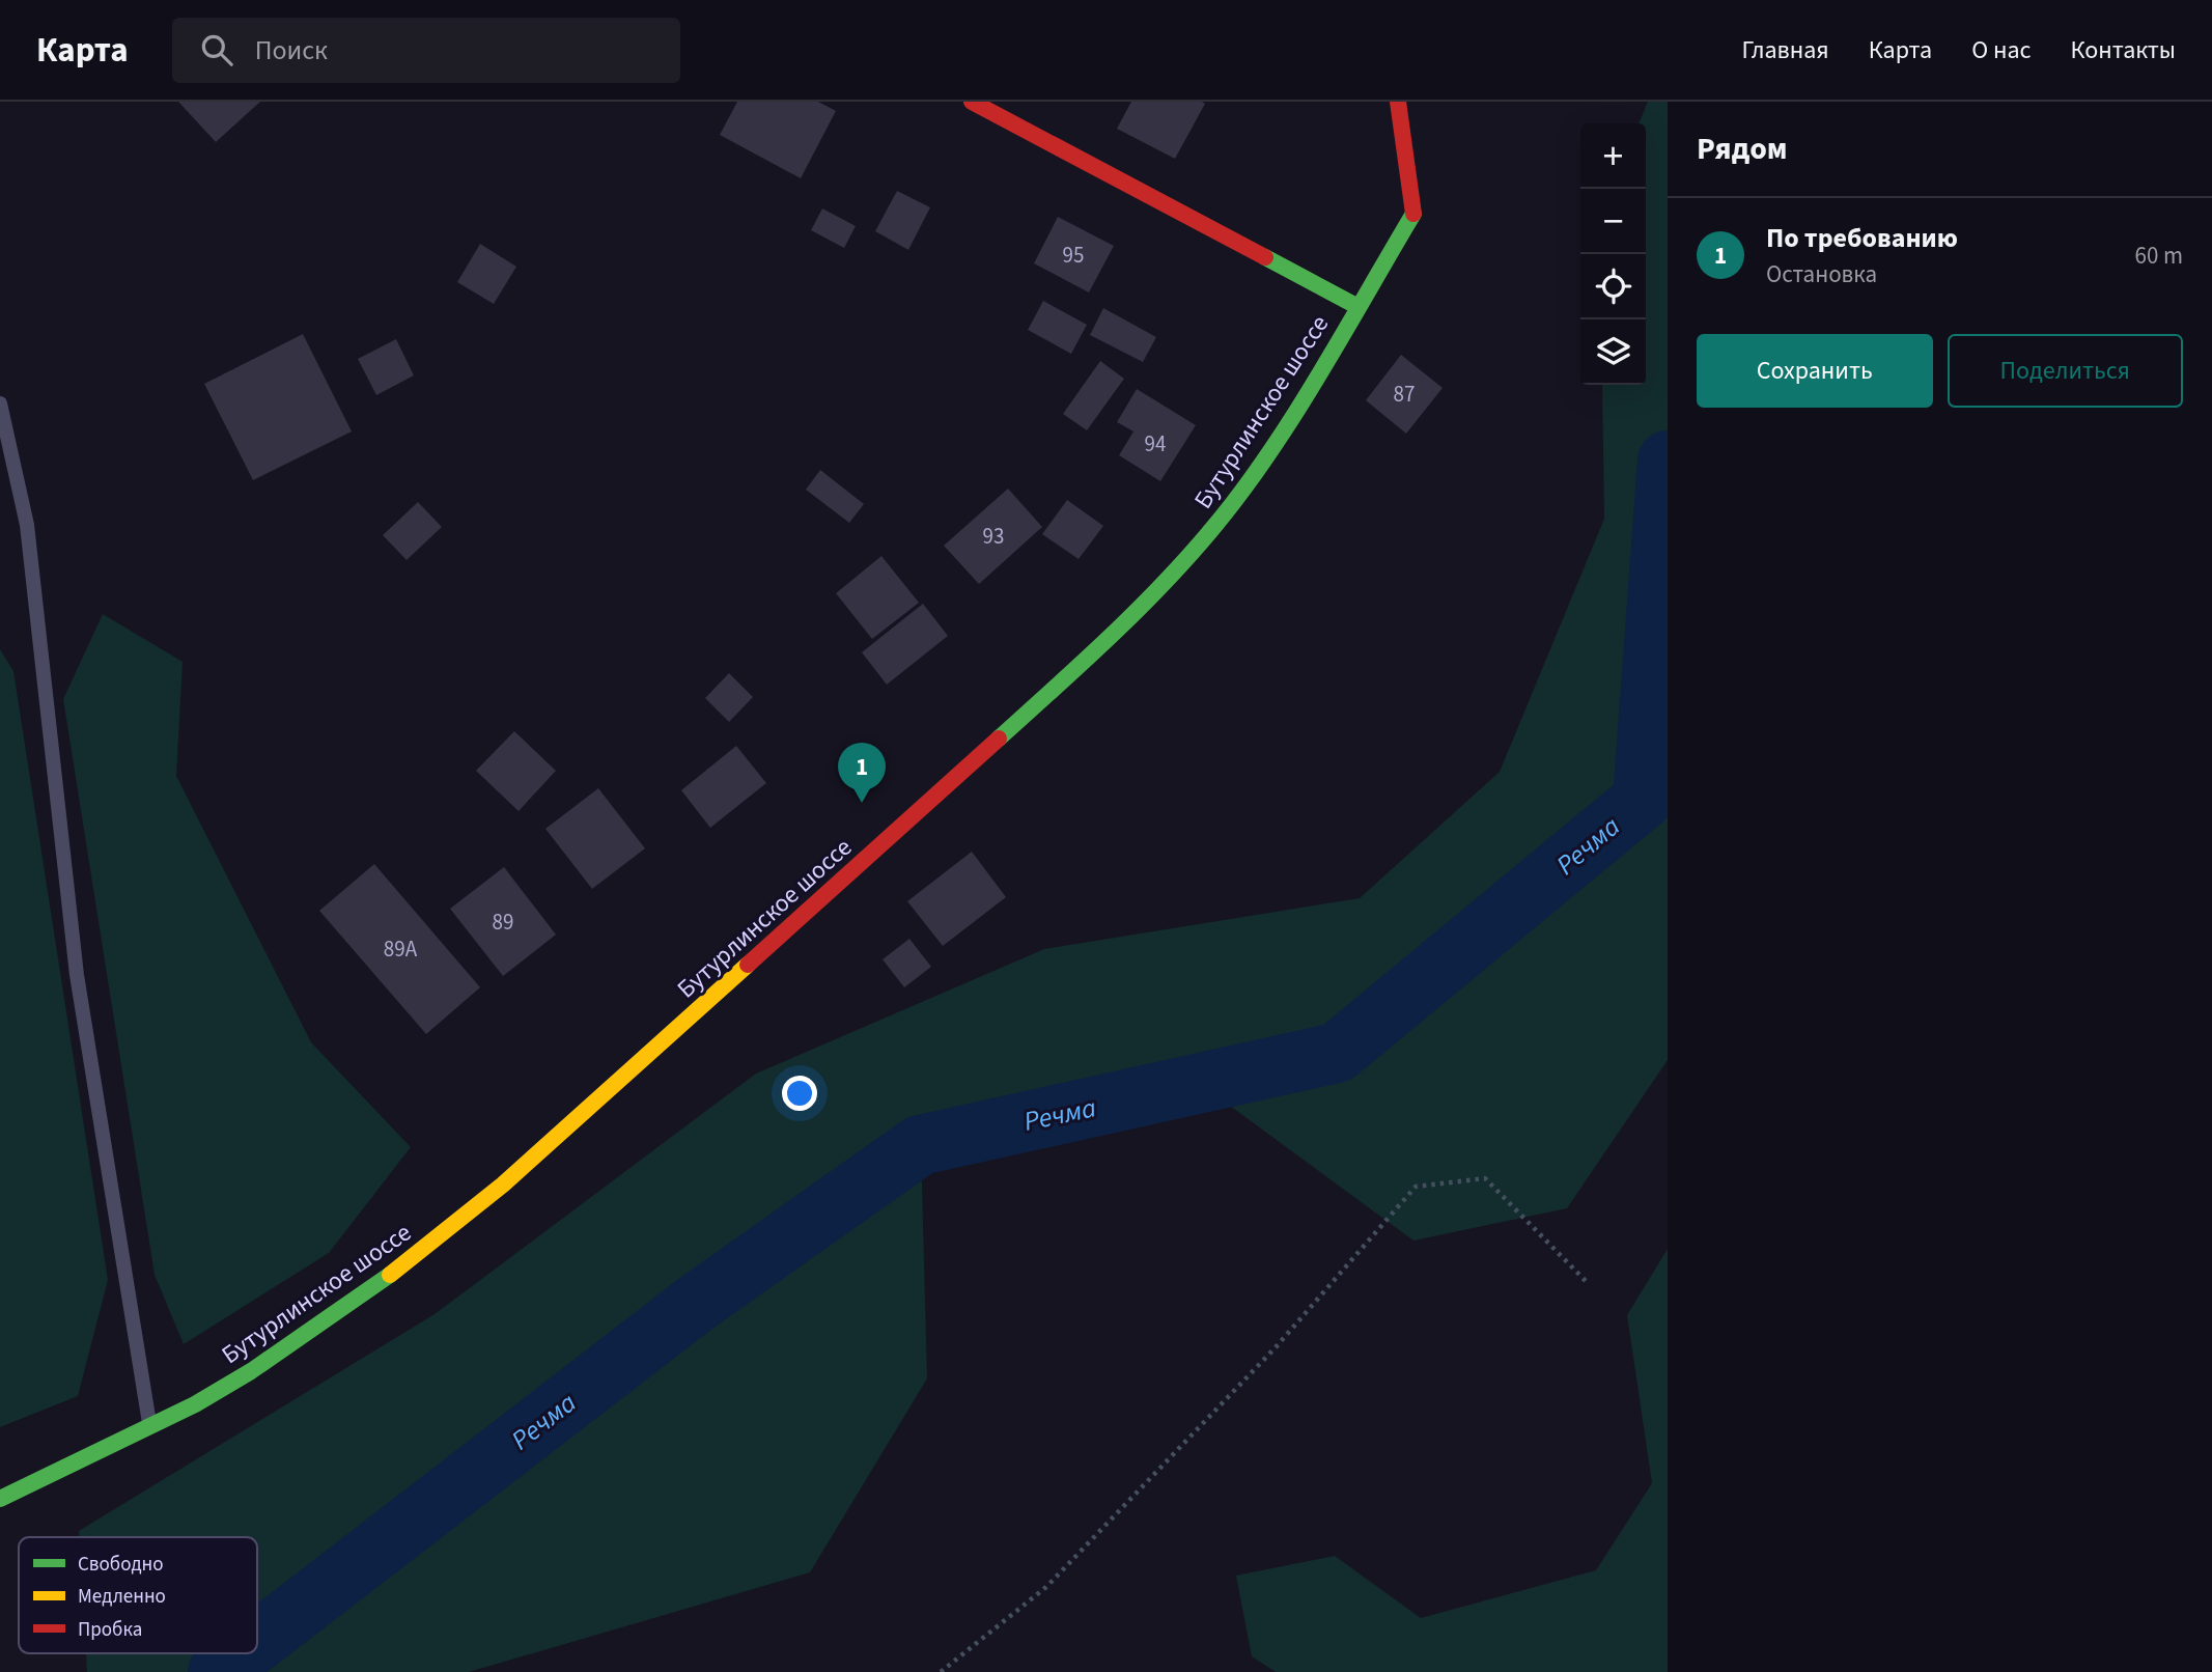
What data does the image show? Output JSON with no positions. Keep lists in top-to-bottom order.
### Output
{
  "streets": {
    "main road": ["Бутурлинское шоссе"]
  },
  "water": ["Речма"],
  "house_numbers": [
    "95",
    "87",
    "94",
    "93",
    "89",
    "89А"
  ],
  "legend": ["Свободно", "Медленно", "Пробка"],
  "page": {
    "header": "Карта",
    "search": "Поиск",
    "nav": [
      "Главная",
      "Карта",
      "О нас",
      "Контакты"
    ],
    "heading": "Рядом",
    "map_buttons": ["+", "−"],
    "list": [
      {
        "mark": "1",
        "name": "По требованию",
        "note": "Остановка",
        "value": "60 m"
      }
    ],
    "buttons": ["Сохранить", "Поделиться"],
    "pins": "1"
  }
}
